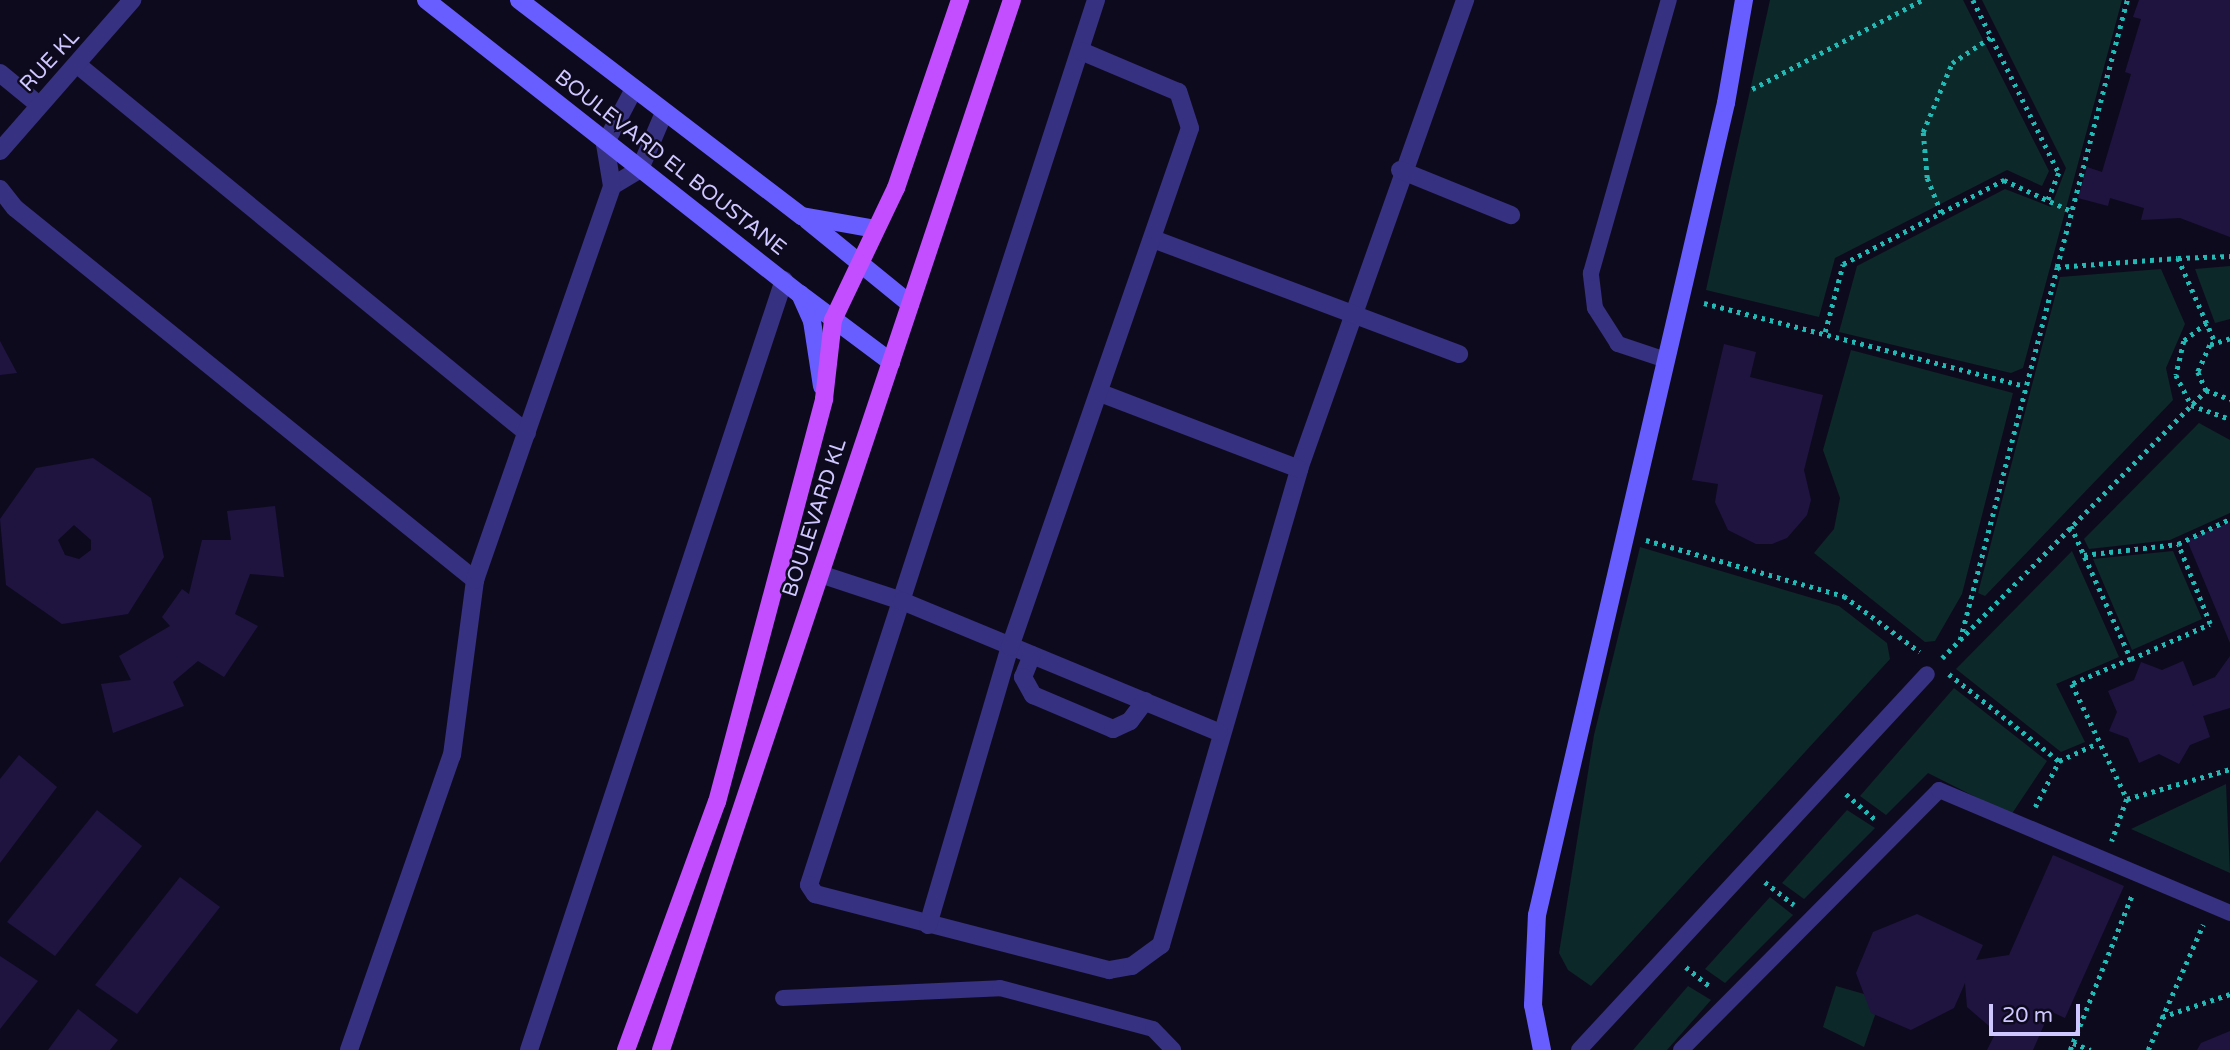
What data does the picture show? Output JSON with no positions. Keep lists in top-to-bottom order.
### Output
{
  "streets": {
    "main road": ["BOULEVARD EL BOUSTANE", "BOULEVARD KL"],
    "street": ["RUE KL"]
  },
  "crossings": [
    ["BOULEVARD EL BOUSTANE", "BOULEVARD KL"]
  ],
  "scale_bar": "20 m"
}
